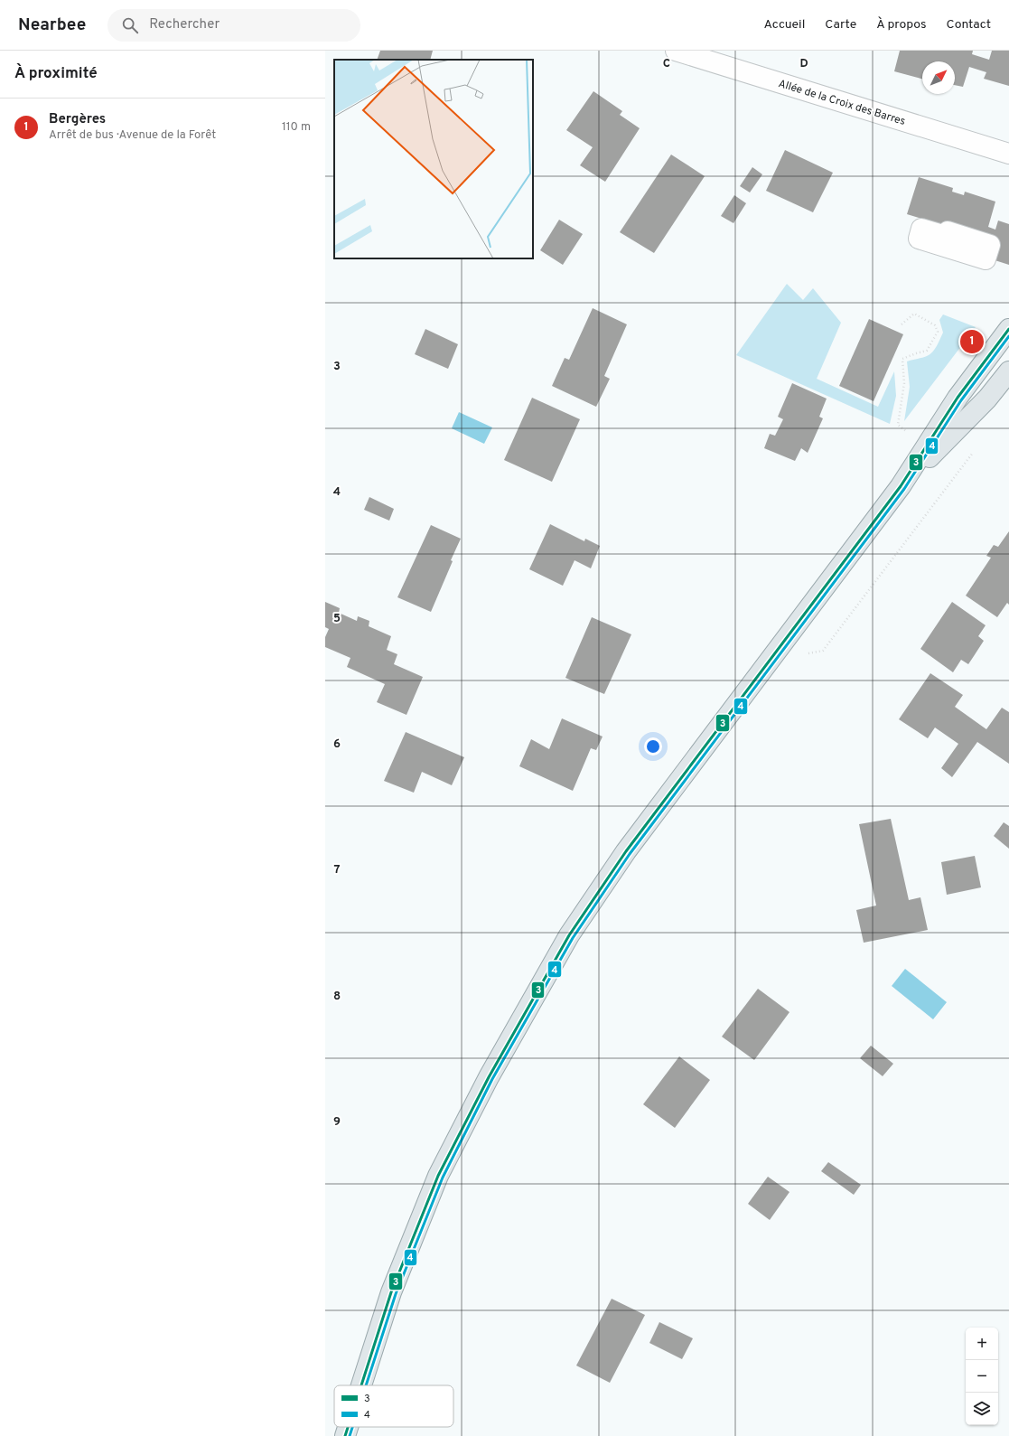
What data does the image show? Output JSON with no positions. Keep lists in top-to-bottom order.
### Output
{
  "streets": {
    "street": ["Allée de la Croix des Barres"]
  },
  "lines": ["transit line 3", "transit line 4"],
  "legend": ["3", "4"],
  "north": "top right",
  "page": {
    "header": "Nearbee",
    "search": "Rechercher",
    "nav": [
      "Accueil",
      "Carte",
      "À propos",
      "Contact"
    ],
    "heading": "À proximité",
    "list": [
      {
        "mark": "1",
        "name": "Bergères",
        "note": "Arrêt de bus · Avenue de la Forêt",
        "value": "110 m"
      }
    ],
    "pins": "1",
    "map_buttons": ["+", "−"]
  },
  "grid": {
    "columns": ["C", "D"],
    "rows": [
      "3",
      "4",
      "5",
      "6",
      "7",
      "8",
      "9"
    ]
  }
}
